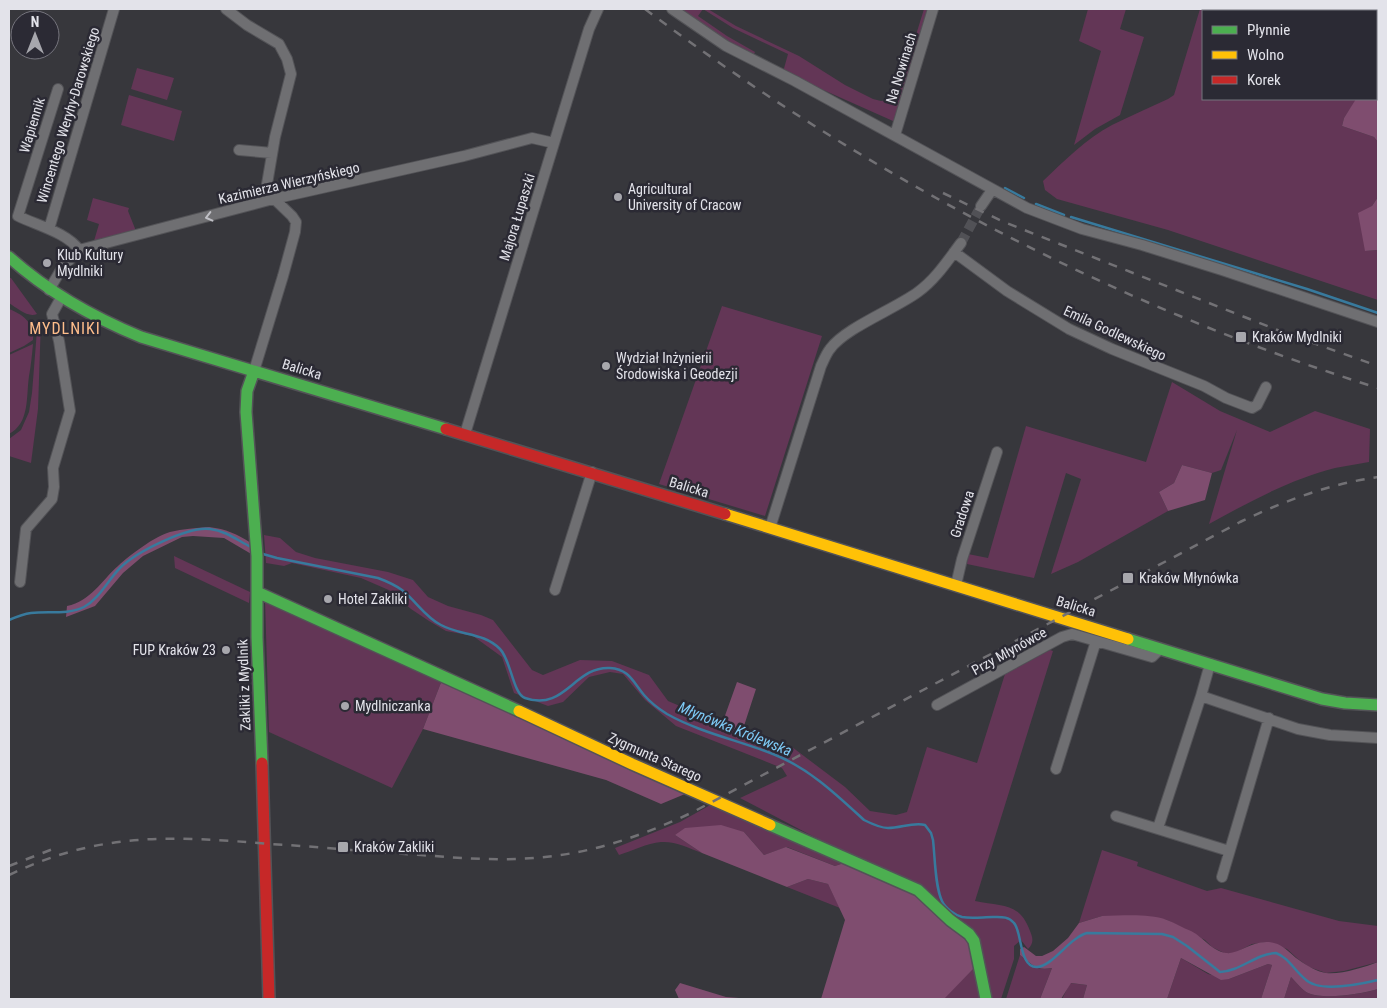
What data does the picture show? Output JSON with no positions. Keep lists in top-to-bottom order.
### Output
{
  "streets": {
    "street": [
      "Na Nowinach",
      "Wincentego Weryhy-Darowskiego",
      "Wapiennik",
      "Kazimierza Wierzyńskiego",
      "Majora Łupaszki",
      "Emila Godlewskiego",
      "Balicka",
      "Gradowa",
      "Przy Młynówce",
      "Zakliki z Mydlnik",
      "Zygmunta Starego"
    ]
  },
  "crossings": [
    ["Wincentego Weryhy-Darowskiego", "Wapiennik"],
    ["Wapiennik", "Kazimierza Wierzyńskiego"],
    ["Kazimierza Wierzyńskiego", "Majora Łupaszki"],
    ["Majora Łupaszki", "Balicka"],
    ["Balicka", "Gradowa"],
    ["Balicka", "Przy Młynówce"],
    ["Balicka", "Zakliki z Mydlnik"],
    ["Zakliki z Mydlnik", "Zygmunta Starego"]
  ],
  "one_way": ["Kazimierza Wierzyńskiego"],
  "districts": ["MYDLNIKI"],
  "water": ["Młynówka Królewska"],
  "places": {
    "other": [
      "Agricultural University of Cracow",
      "Klub Kultury Mydlniki",
      "Wydział Inżynierii Środowiska i Geodezji",
      "Hotel Zakliki",
      "FUP Kraków 23",
      "Mydlniczanka"
    ],
    "transit": ["Kraków Mydlniki", "Kraków Młynówka", "Kraków Zakliki"]
  },
  "legend": ["Płynnie", "Wolno", "Korek"],
  "north": "top"
}
